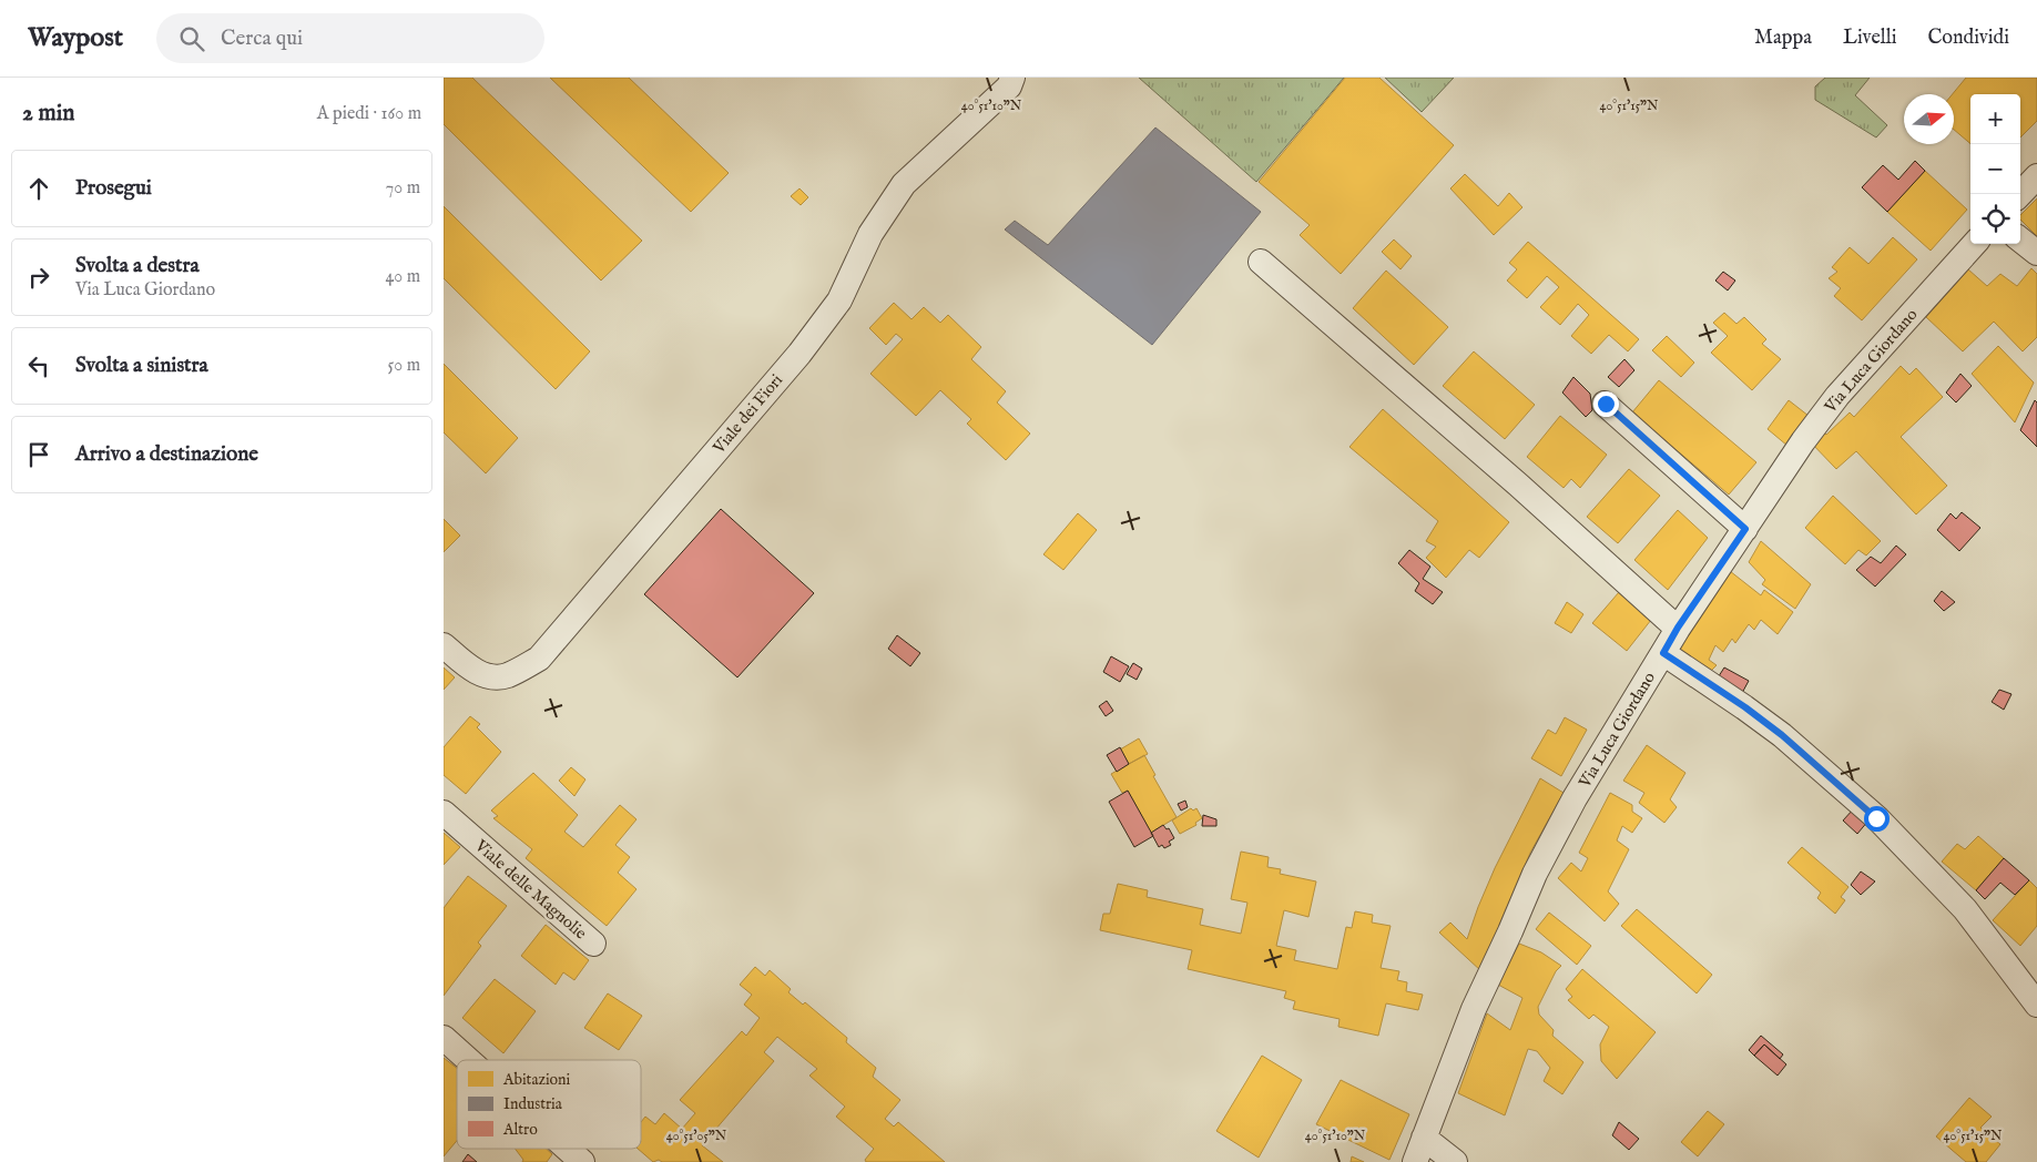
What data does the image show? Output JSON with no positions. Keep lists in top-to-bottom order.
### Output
{
  "streets": {
    "street": ["Via Luca Giordano", "Viale dei Fiori", "Viale delle Magnolie"]
  },
  "legend": ["Abitazioni", "Industria", "Altro"],
  "north": "right",
  "page": {
    "header": "Waypost",
    "search": "Cerca qui",
    "nav": ["Mappa", "Livelli", "Condividi"],
    "heading": ["2 min", "A piedi · 160 m"],
    "map_buttons": ["+", "−"],
    "list": [
      ["Prosegui", "70 m"],
      ["Svolta a destra", "Via Luca Giordano", "40 m"],
      ["Svolta a sinistra", "50 m"],
      "Arrivo a destinazione"
    ]
  },
  "coordinates": ["40°51'10\"N", "40°51'15\"N", "40°51'05\"N"]
}
